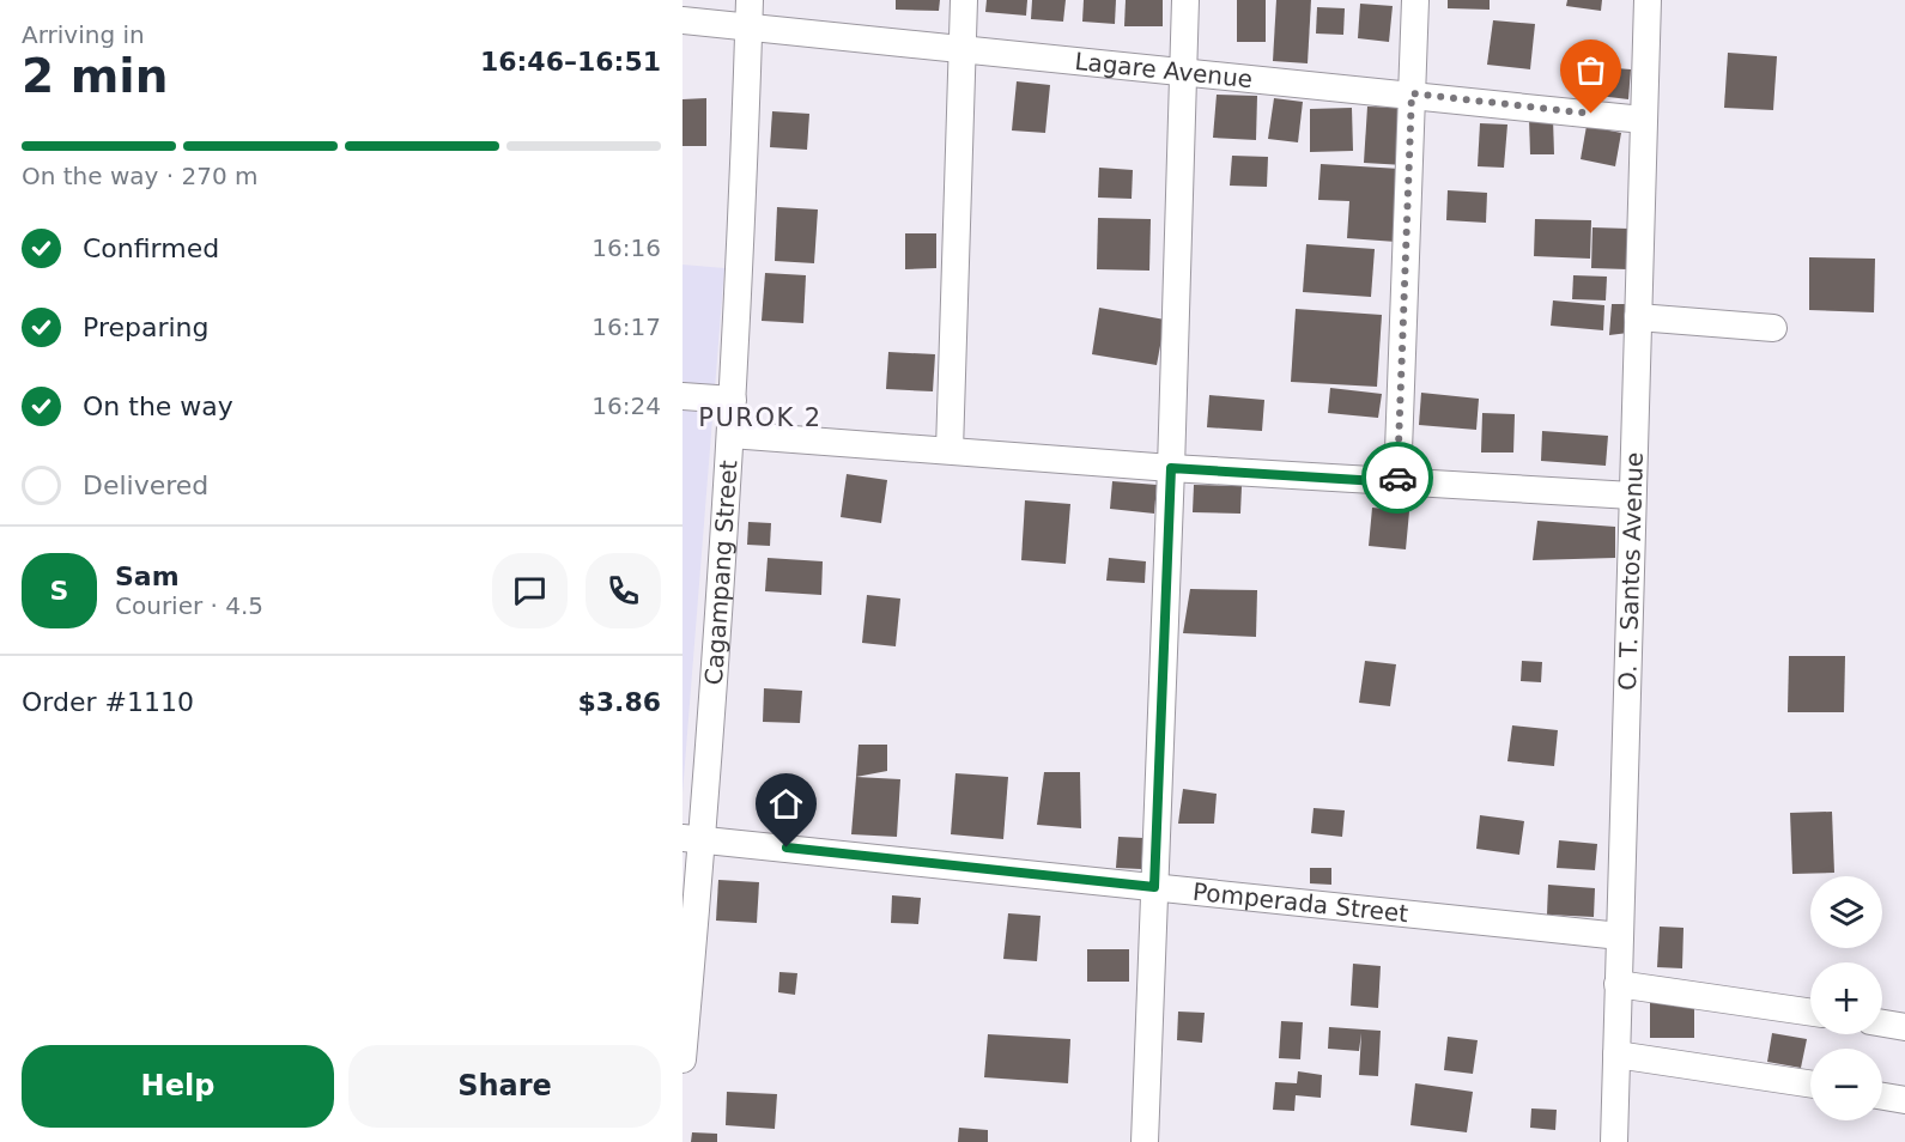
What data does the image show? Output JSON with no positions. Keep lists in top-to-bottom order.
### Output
{
  "streets": {
    "street": [
      "Lagare Avenue",
      "O. T. Santos Avenue",
      "Cagampang Street",
      "Pomperada Street"
    ]
  },
  "crossings": [
    ["Lagare Avenue", "O. T. Santos Avenue"],
    ["Lagare Avenue", "Cagampang Street"],
    ["O. T. Santos Avenue", "Pomperada Street"],
    ["Cagampang Street", "Pomperada Street"]
  ],
  "districts": ["PUROK 2"],
  "page": {
    "heading": ["2 min", "Arriving in", "16:46–16:51"],
    "panel": [
      "Sam",
      "Courier · 4.5",
      "Order #1110",
      "$3.86"
    ],
    "bar": "On the way · 270 m",
    "list": [
      ["Confirmed", "16:16"],
      ["Preparing", "16:17"],
      ["On the way", "16:24"],
      "Delivered"
    ],
    "round": "S",
    "map_buttons": ["+", "−"],
    "buttons": ["Help", "Share"]
  }
}
